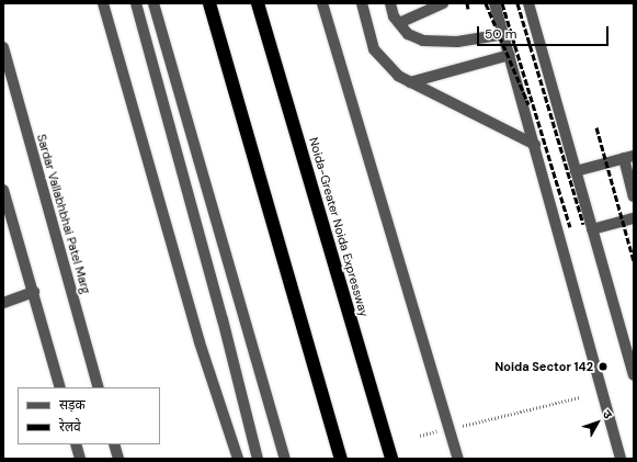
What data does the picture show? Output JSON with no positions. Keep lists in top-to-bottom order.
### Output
{
  "streets": {
    "highway": ["Noida-Greater Noida Expressway"],
    "street": ["Sardar Vallabhbhai Patel Marg"]
  },
  "places": ["Noida Sector 142"],
  "legend": ["सड़क", "रेलवे"],
  "scale_bar": "50 m",
  "north": "top right"
}
